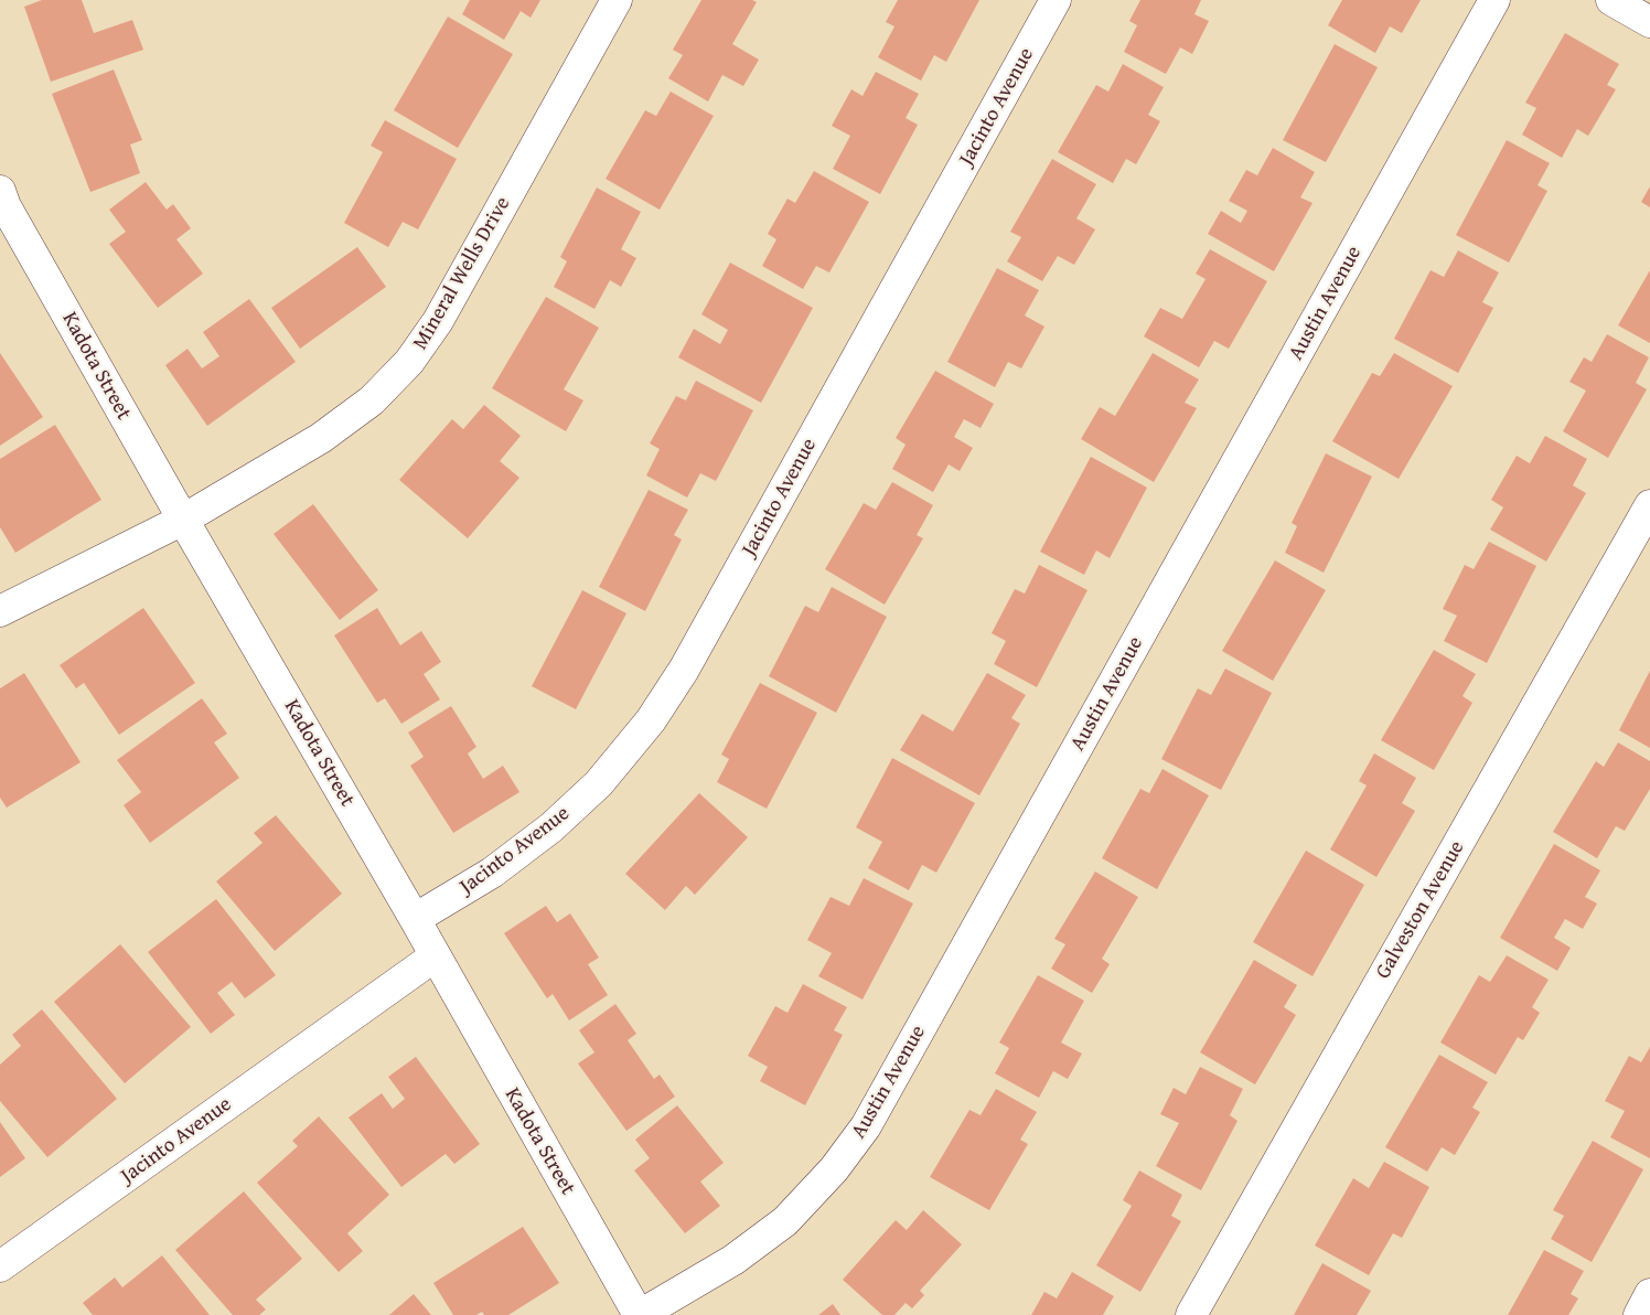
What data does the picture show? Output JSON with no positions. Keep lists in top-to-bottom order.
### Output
{
  "streets": {
    "street": [
      "Jacinto Avenue",
      "Mineral Wells Drive",
      "Austin Avenue",
      "Kadota Street",
      "Galveston Avenue"
    ]
  },
  "crossings": [
    ["Jacinto Avenue", "Kadota Street"],
    ["Mineral Wells Drive", "Kadota Street"],
    ["Austin Avenue", "Kadota Street"]
  ]
}
